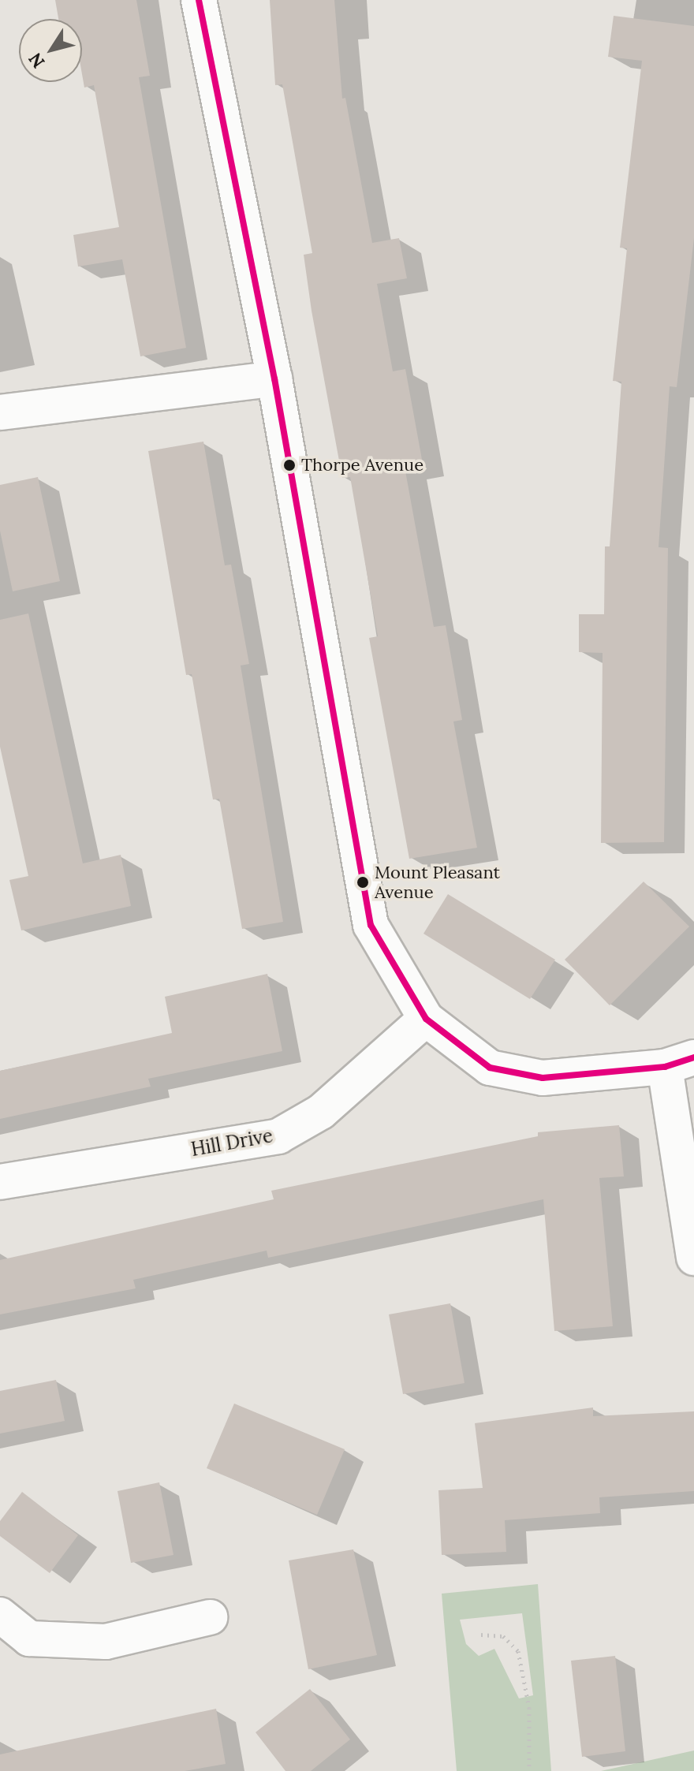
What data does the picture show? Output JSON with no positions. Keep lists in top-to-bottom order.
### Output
{
  "streets": {
    "street": ["Hill Drive"]
  },
  "places": ["Thorpe Avenue", "Mount Pleasant Avenue"],
  "north": "bottom left"
}
